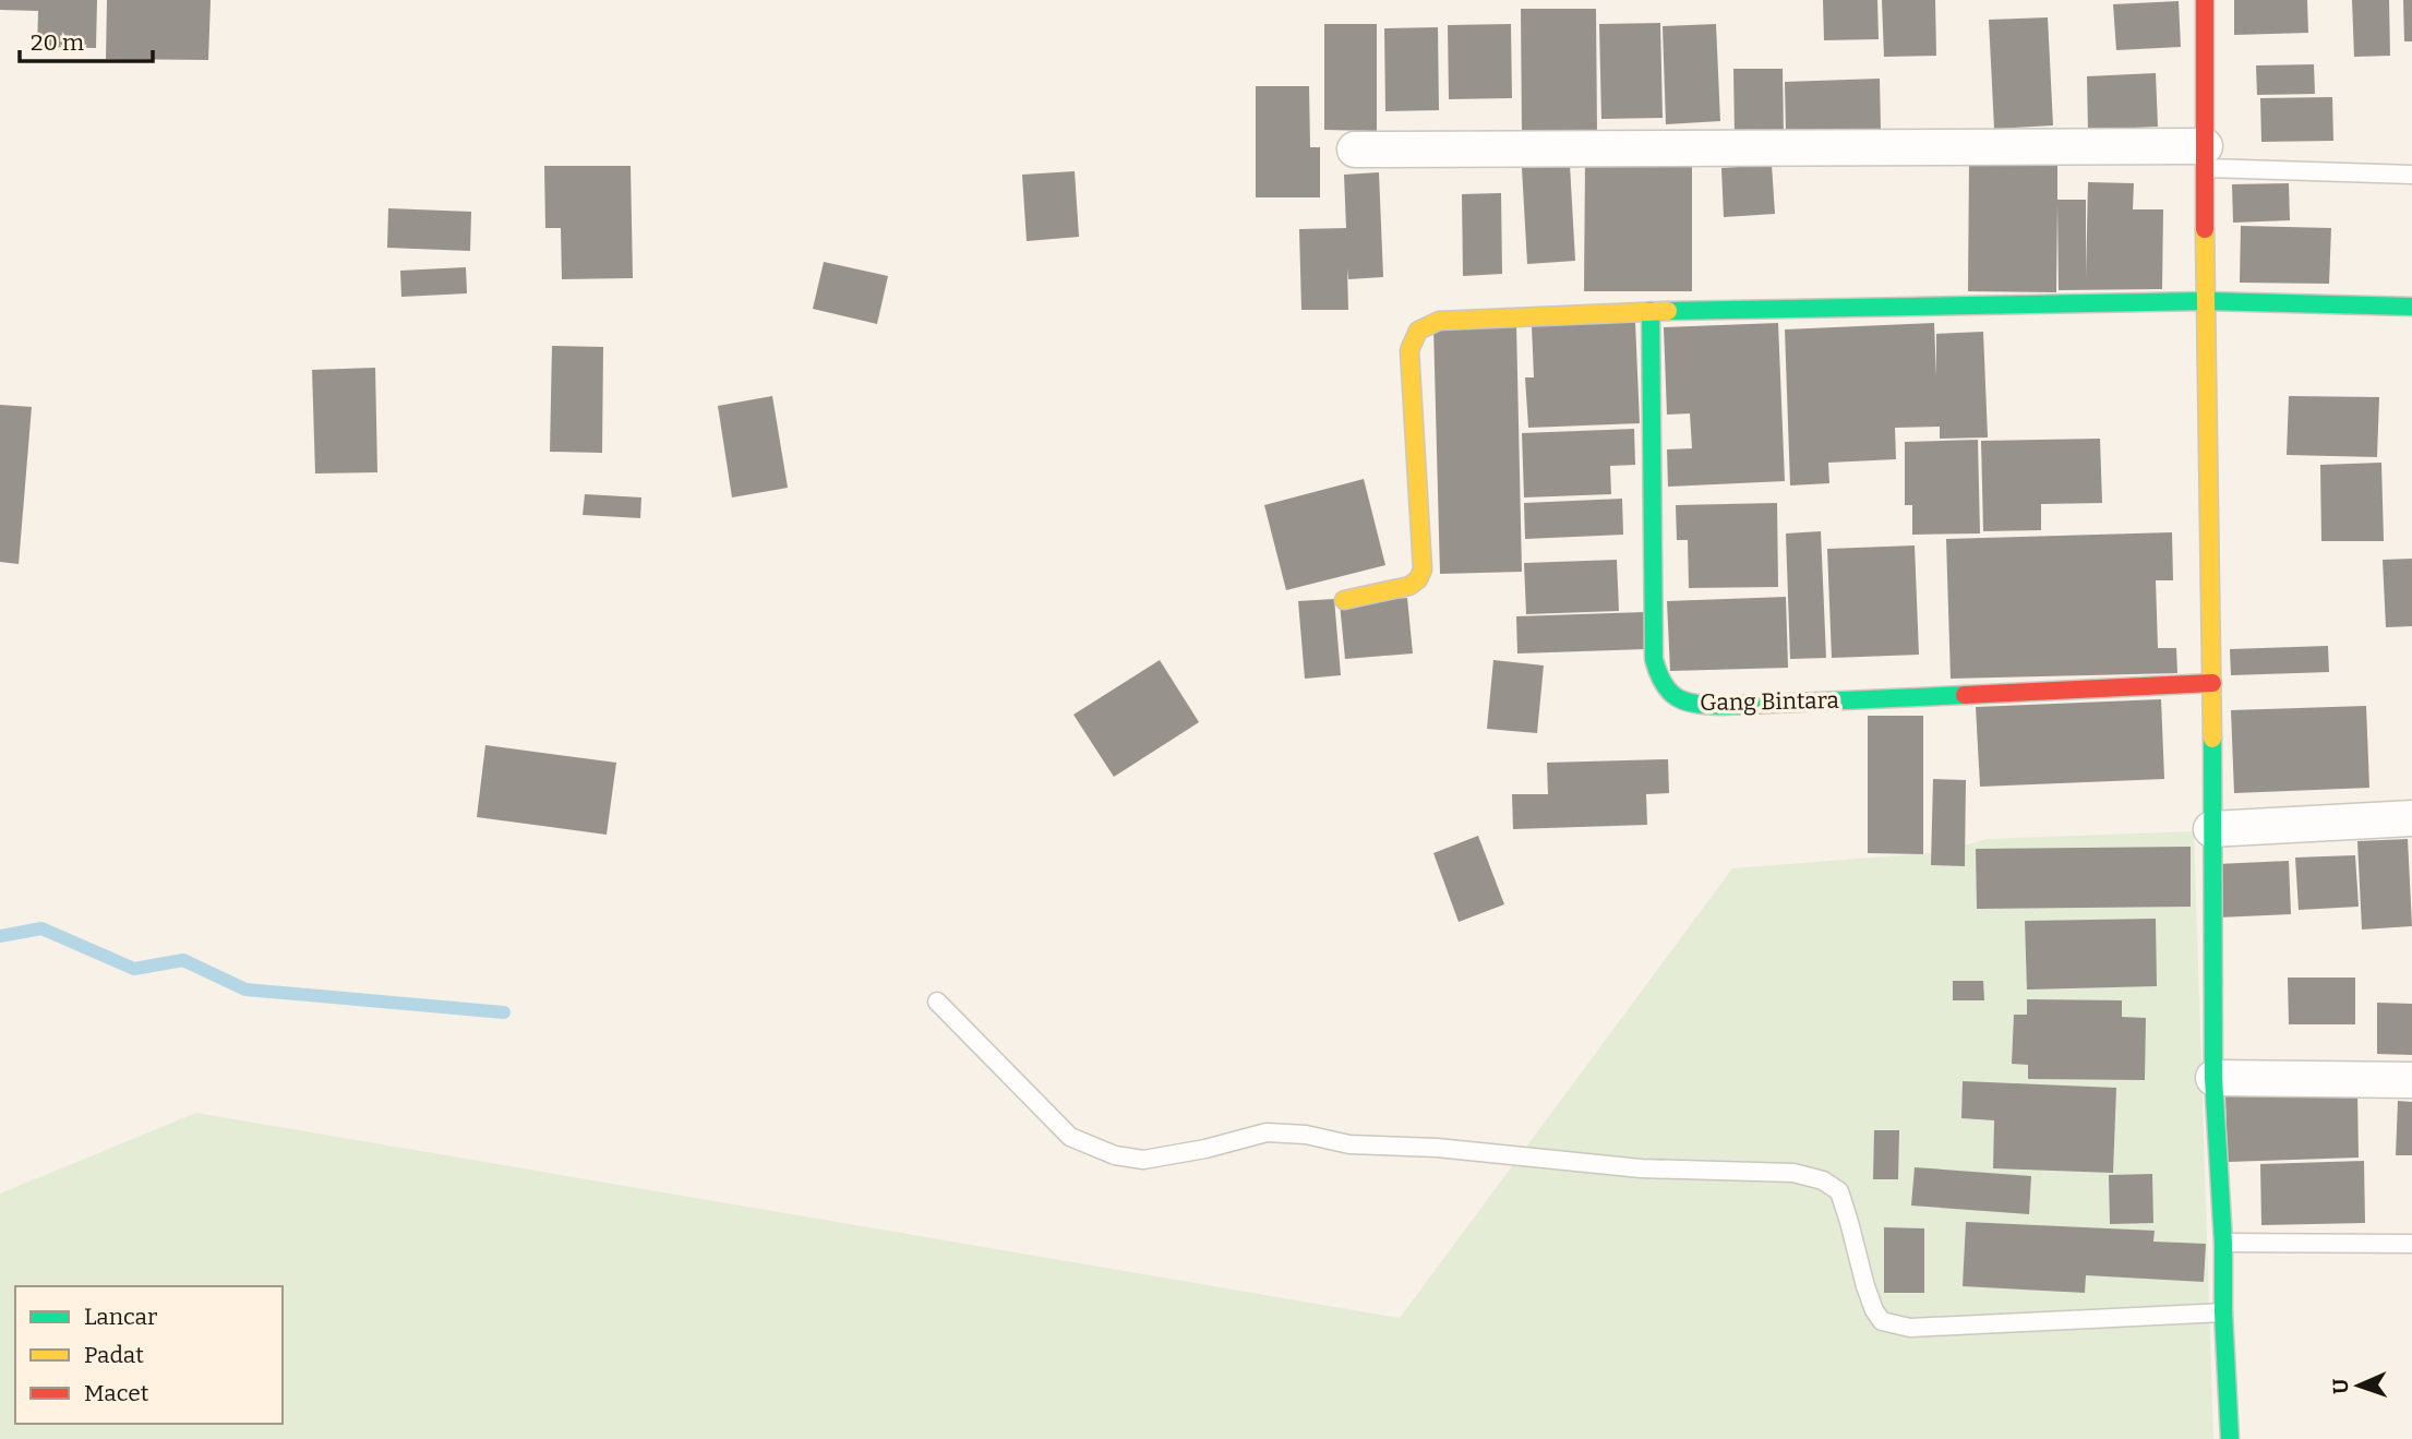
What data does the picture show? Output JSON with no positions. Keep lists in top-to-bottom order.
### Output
{
  "streets": {
    "street": ["Gang Bintara"]
  },
  "legend": ["Lancar", "Padat", "Macet"],
  "scale_bar": "20 m",
  "north": "left"
}
